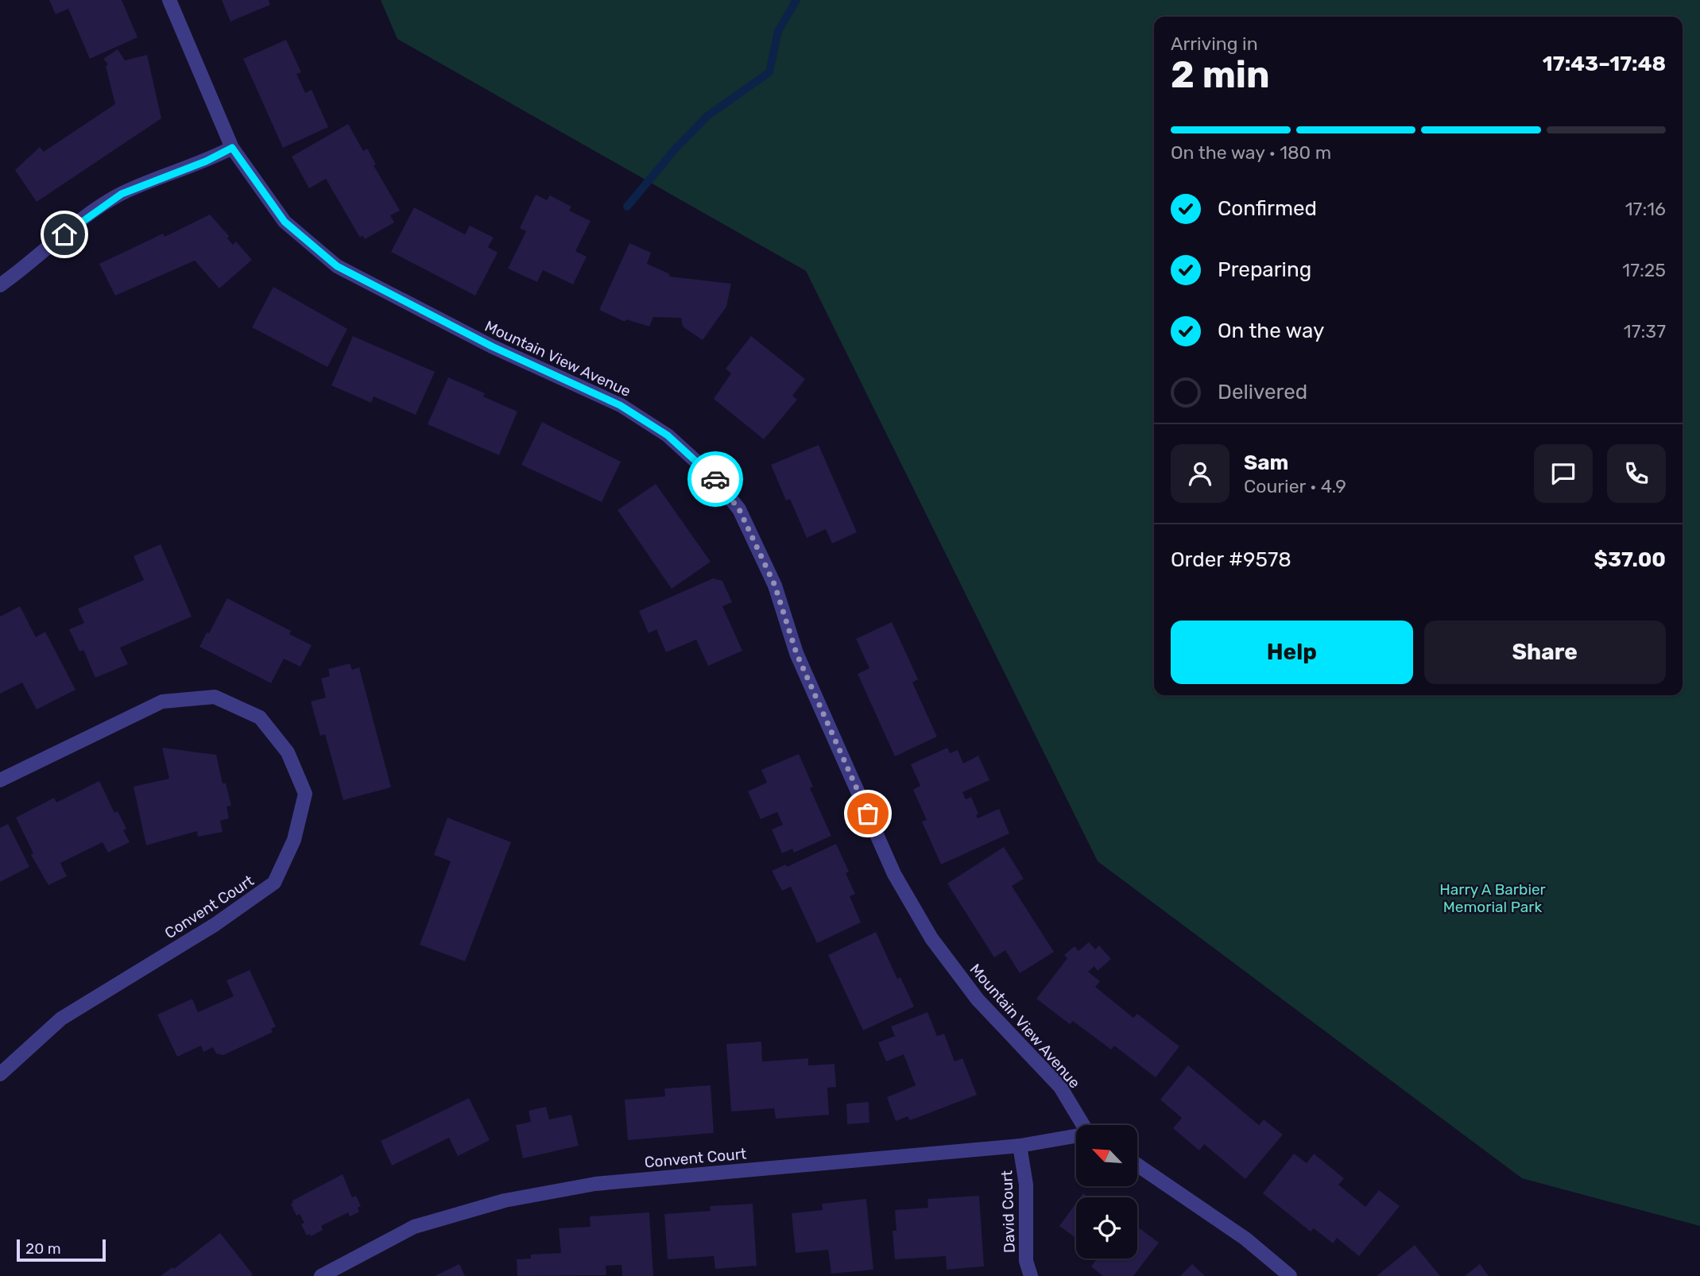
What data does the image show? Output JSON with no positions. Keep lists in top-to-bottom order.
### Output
{
  "streets": {
    "street": ["Mountain View Avenue", "Convent Court", "David Court"]
  },
  "crossings": [
    ["Convent Court", "David Court"]
  ],
  "parks": ["Harry A Barbier Memorial Park"],
  "scale_bar": "20 m",
  "north": "top left",
  "page": {
    "heading": ["2 min", "Arriving in", "17:43–17:48"],
    "panel": [
      "Sam",
      "Courier · 4.9",
      "Order #9578",
      "$37.00"
    ],
    "bar": "On the way · 180 m",
    "list": [
      ["Confirmed", "17:16"],
      ["Preparing", "17:25"],
      ["On the way", "17:37"],
      "Delivered"
    ],
    "buttons": ["Help", "Share"],
    "scale": "20 m"
  }
}
